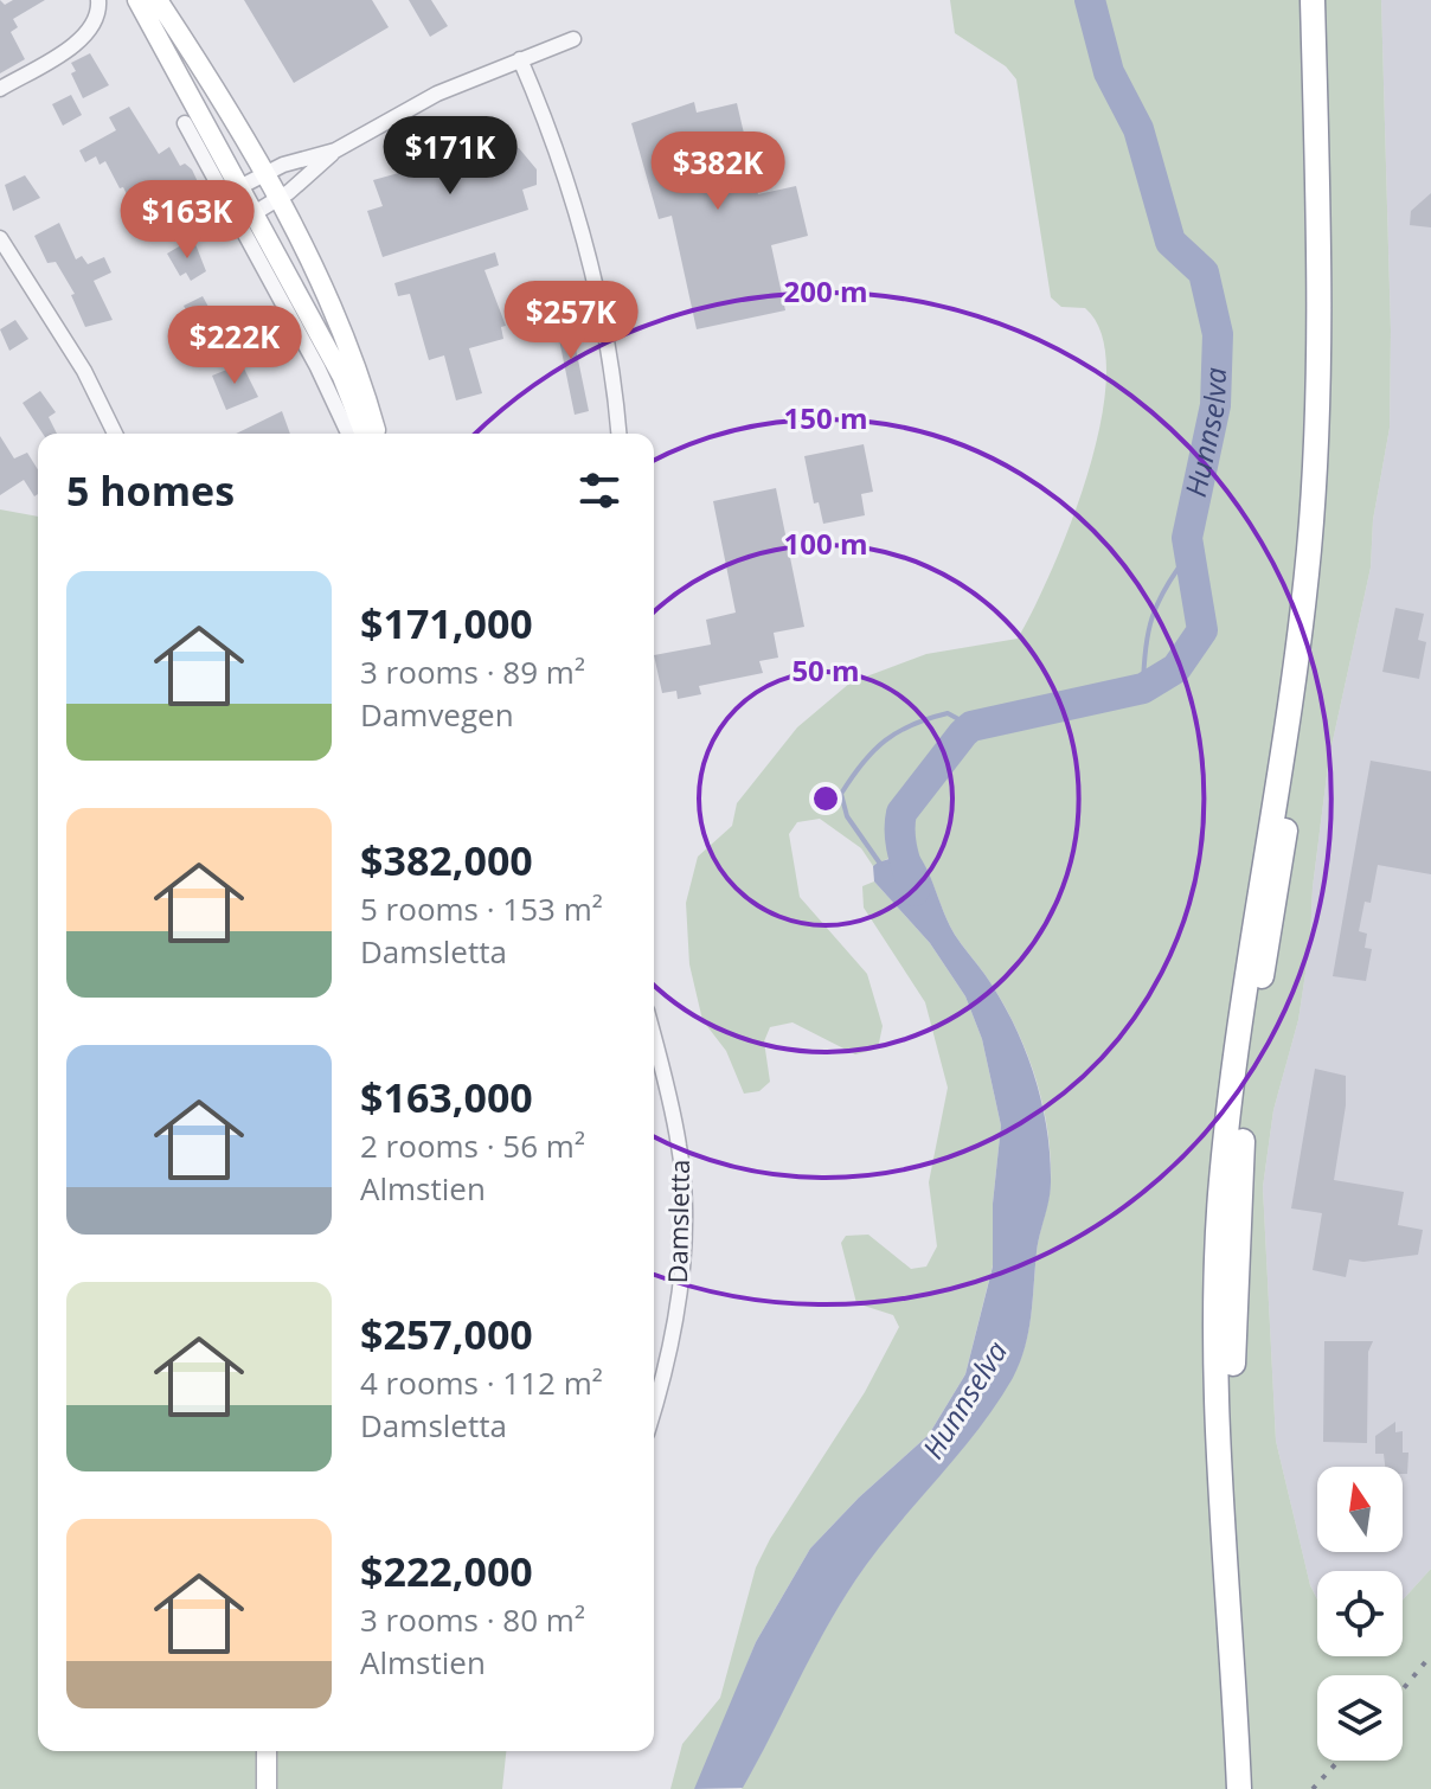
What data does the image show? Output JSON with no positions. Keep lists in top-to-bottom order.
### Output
{
  "streets": {
    "street": ["Damsletta"]
  },
  "water": ["Hunnselva"],
  "north": "top",
  "page": {
    "price": [
      "$171K",
      "$382K",
      "$163K",
      "$257K",
      "$222K"
    ],
    "heading": "5 homes",
    "list": [
      {
        "name": "$171,000",
        "note": "3 rooms · 89 m² · Damvegen"
      },
      {
        "name": "$382,000",
        "note": "5 rooms · 153 m² · Damsletta"
      },
      {
        "name": "$163,000",
        "note": "2 rooms · 56 m² · Almstien"
      },
      {
        "name": "$257,000",
        "note": "4 rooms · 112 m² · Damsletta"
      },
      {
        "name": "$222,000",
        "note": "3 rooms · 80 m² · Almstien"
      }
    ]
  },
  "rings": [
    "200 m",
    "150 m",
    "100 m",
    "50 m"
  ]
}
